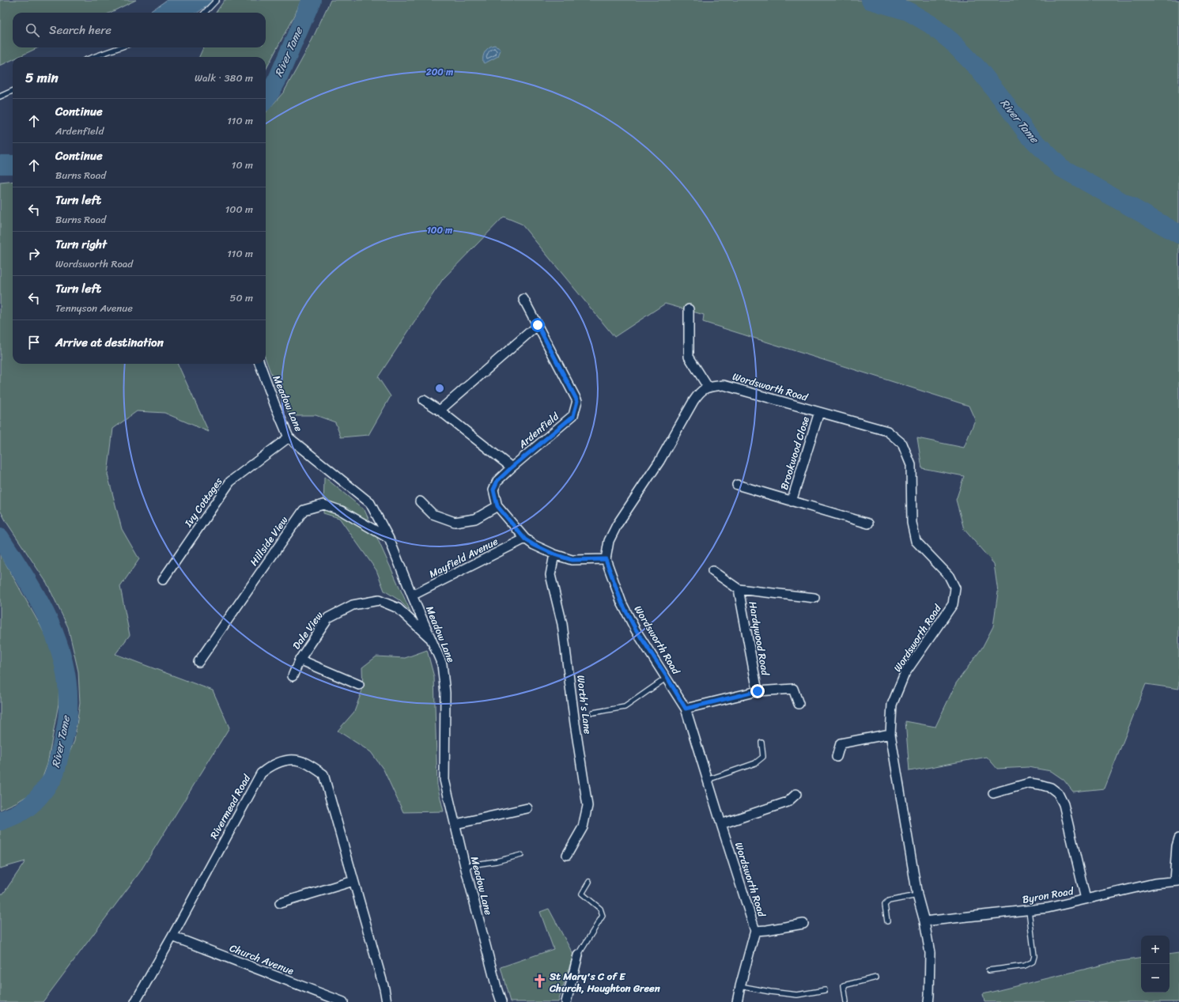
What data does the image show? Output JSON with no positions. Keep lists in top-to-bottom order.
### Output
{
  "streets": {
    "street": [
      "Wordsworth Road",
      "Meadow Lane",
      "Ardenfield",
      "Brookwood Close",
      "Ivy Cottages",
      "Hillside View",
      "Mayfield Avenue",
      "Dale View",
      "Hardywood Road",
      "Worth's Lane",
      "Rivermead Road",
      "Byron Road",
      "Church Avenue"
    ]
  },
  "crossings": [
    ["Wordsworth Road", "Brookwood Close"],
    ["Wordsworth Road", "Byron Road"],
    ["Meadow Lane", "Ivy Cottages"],
    ["Meadow Lane", "Hillside View"],
    ["Meadow Lane", "Mayfield Avenue"],
    ["Meadow Lane", "Dale View"],
    ["Rivermead Road", "Church Avenue"]
  ],
  "water": ["River Tame"],
  "places": {
    "church": ["St Mary's C of E Church, Haughton Green"]
  },
  "page": {
    "search": "Search here",
    "heading": ["5 min", "Walk · 380 m"],
    "list": [
      ["Continue", "Ardenfield", "110 m"],
      ["Continue", "Burns Road", "10 m"],
      ["Turn left", "Burns Road", "100 m"],
      ["Turn right", "Wordsworth Road", "110 m"],
      ["Turn left", "Tennyson Avenue", "50 m"],
      "Arrive at destination"
    ],
    "map_buttons": ["+", "−"]
  },
  "rings": ["200 m", "100 m"]
}
